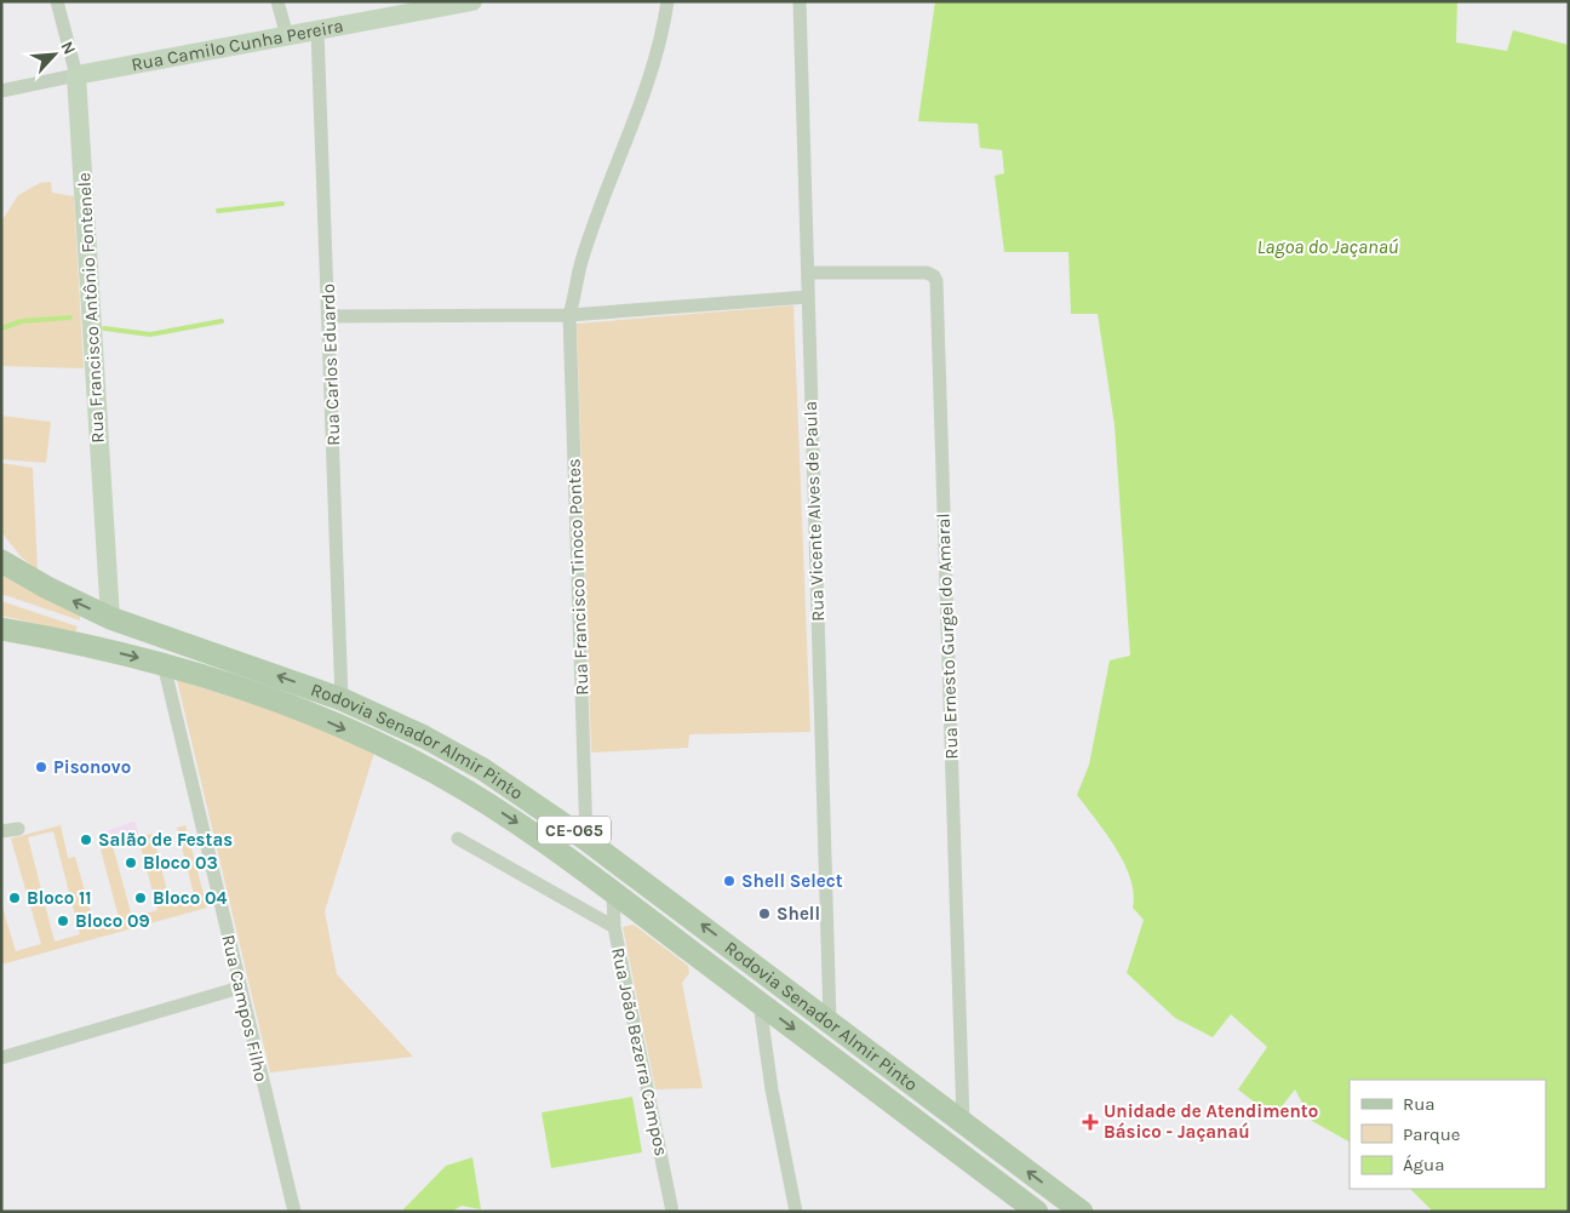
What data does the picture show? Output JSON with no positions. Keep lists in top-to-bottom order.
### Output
{
  "streets": {
    "main road": ["Rodovia Senador Almir Pinto", "CE-065"],
    "street": [
      "Rua Camilo Cunha Pereira",
      "Rua Francisco Antônio Fontenele",
      "Rua Carlos Eduardo",
      "Rua Vicente Alves de Paula",
      "Rua Francisco Tinoco Pontes",
      "Rua Ernesto Gurgel do Amaral",
      "Rua Campos Filho",
      "Rua João Bezerra Campos"
    ]
  },
  "crossings": [
    ["Rua Camilo Cunha Pereira", "Rua Francisco Antônio Fontenele"],
    ["Rua Camilo Cunha Pereira", "Rua Carlos Eduardo"],
    ["Rua Francisco Antônio Fontenele", "Rodovia Senador Almir Pinto"],
    ["Rua Carlos Eduardo", "Rodovia Senador Almir Pinto"],
    ["Rua Vicente Alves de Paula", "Rua Ernesto Gurgel do Amaral"],
    ["Rua Vicente Alves de Paula", "Rodovia Senador Almir Pinto"],
    ["Rua Francisco Tinoco Pontes", "Rodovia Senador Almir Pinto"],
    ["Rua Ernesto Gurgel do Amaral", "Rodovia Senador Almir Pinto"],
    ["Rodovia Senador Almir Pinto", "Rua Campos Filho"],
    ["Rodovia Senador Almir Pinto", "Rua João Bezerra Campos"]
  ],
  "water": ["Lagoa do Jaçanaú"],
  "places": {
    "other": [
      "Pisonovo",
      "Salão de Festas",
      "Bloco 03",
      "Shell Select",
      "Bloco 11",
      "Bloco 04",
      "Shell",
      "Bloco 09"
    ],
    "health": ["Unidade de Atendimento Básico - Jaçanaú"]
  },
  "legend": ["Rua", "Parque", "Água"],
  "north": "top right"
}
